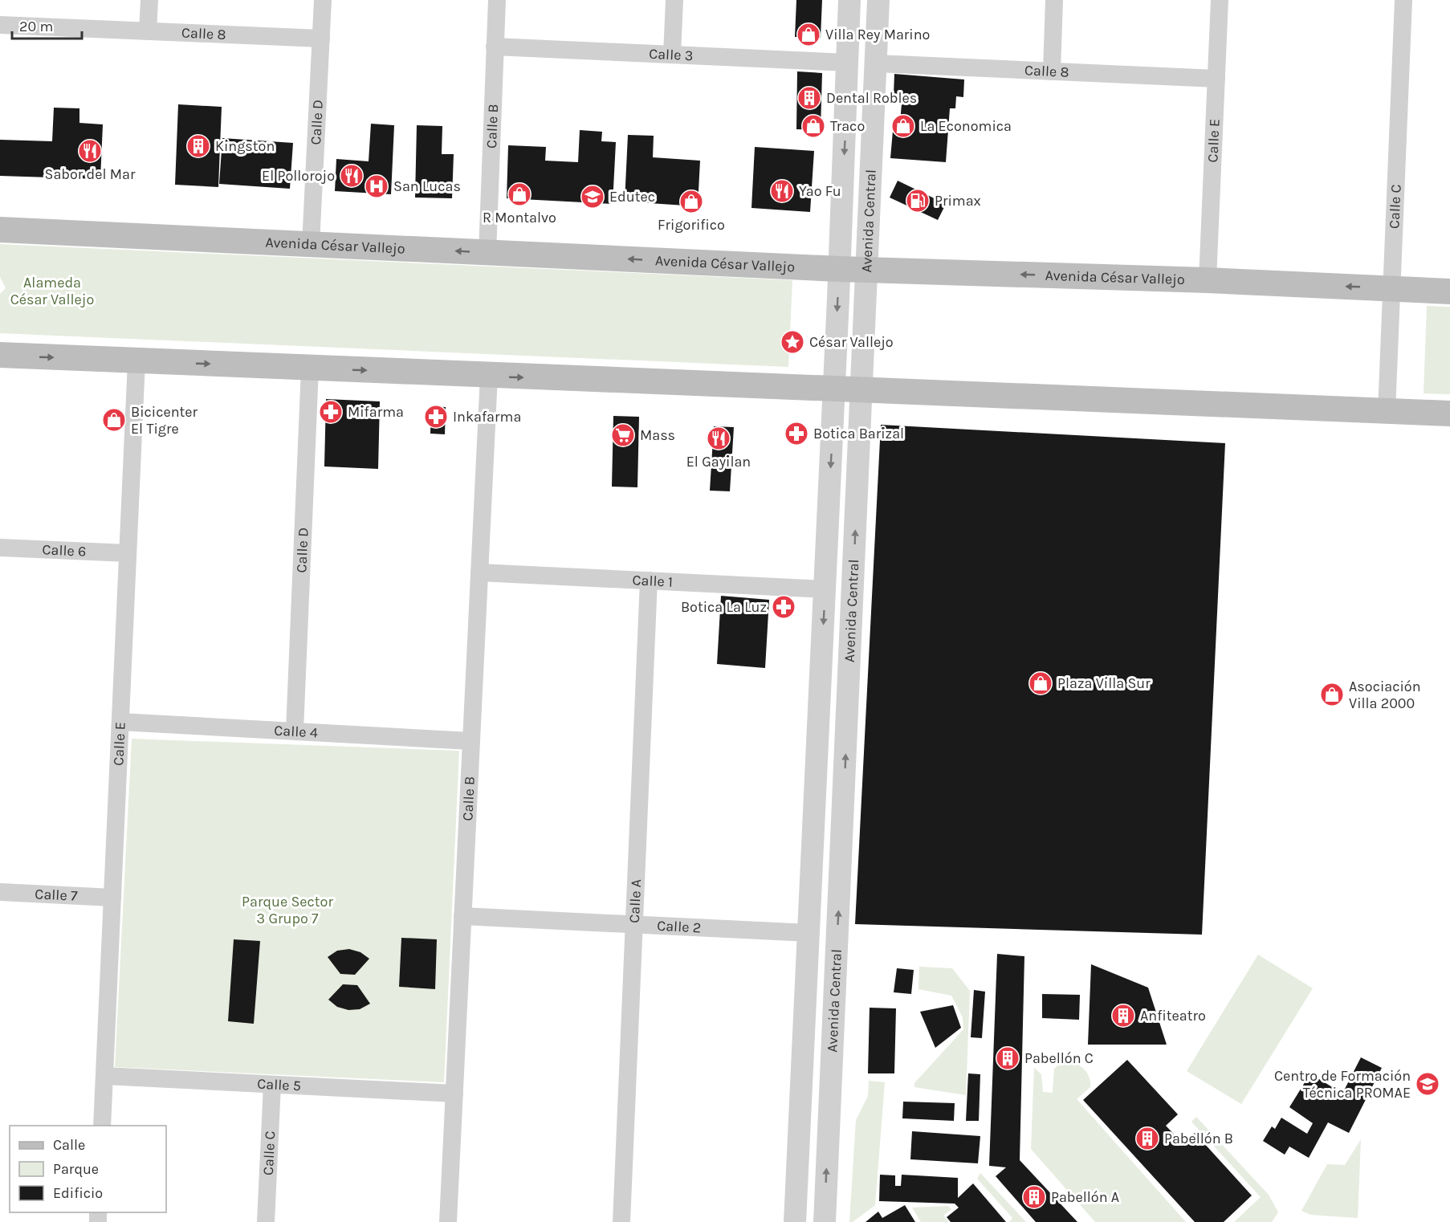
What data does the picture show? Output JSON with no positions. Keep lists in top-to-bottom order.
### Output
{
  "streets": {
    "main road": ["Avenida César Vallejo"],
    "street": [
      "Calle 8",
      "Calle 3",
      "Calle D",
      "Calle B",
      "Calle E",
      "Calle C",
      "Avenida Central",
      "Calle 6",
      "Calle 1",
      "Calle 4",
      "Calle 7",
      "Calle A",
      "Calle 2",
      "Calle 5"
    ]
  },
  "crossings": [
    ["Calle 8", "Calle D"],
    ["Calle 8", "Calle E"],
    ["Calle 8", "Avenida Central"],
    ["Calle 3", "Calle B"],
    ["Calle 3", "Avenida Central"],
    ["Calle D", "Avenida César Vallejo"],
    ["Calle D", "Calle 4"],
    ["Calle B", "Avenida César Vallejo"],
    ["Calle B", "Calle 1"],
    ["Calle B", "Calle 4"],
    ["Calle B", "Calle 2"],
    ["Calle B", "Calle 5"],
    ["Calle E", "Avenida César Vallejo"],
    ["Calle E", "Calle 6"],
    ["Calle E", "Calle 4"],
    ["Calle E", "Calle 7"],
    ["Calle E", "Calle 5"],
    ["Calle C", "Avenida César Vallejo"],
    ["Calle C", "Calle 5"],
    ["Avenida Central", "Avenida César Vallejo"],
    ["Avenida Central", "Calle 1"],
    ["Avenida Central", "Calle 2"],
    ["Calle 1", "Calle A"],
    ["Calle A", "Calle 2"]
  ],
  "parks": ["Alameda César Vallejo", "Parque Sector 3 Grupo 7"],
  "places": {
    "shop": [
      "Villa Rey Marino",
      "Traco",
      "La Economica",
      "R Montalvo",
      "Frigorifico",
      "Bicicenter El Tigre",
      "Plaza Villa Sur",
      "Asociación Villa 2000"
    ],
    "building": [
      "Dental Robles",
      "Kingston",
      "Anfiteatro",
      "Pabellón C",
      "Pabellón B",
      "Pabellón A"
    ],
    "restaurant": [
      "Sabor del Mar",
      "El Pollorojo",
      "Yao Fu",
      "El Gayilan"
    ],
    "hospital": ["San Lucas"],
    "school or university": ["Edutec", "Centro de Formación Técnica PROMAE"],
    "fuel station": ["Primax"],
    "place": ["César Vallejo"],
    "pharmacy": [
      "Mifarma",
      "Inkafarma",
      "Botica Barizal",
      "Botica La Luz"
    ],
    "supermarket": ["Mass"]
  },
  "legend": ["Calle", "Parque", "Edificio"],
  "scale_bar": "20 m"
}
